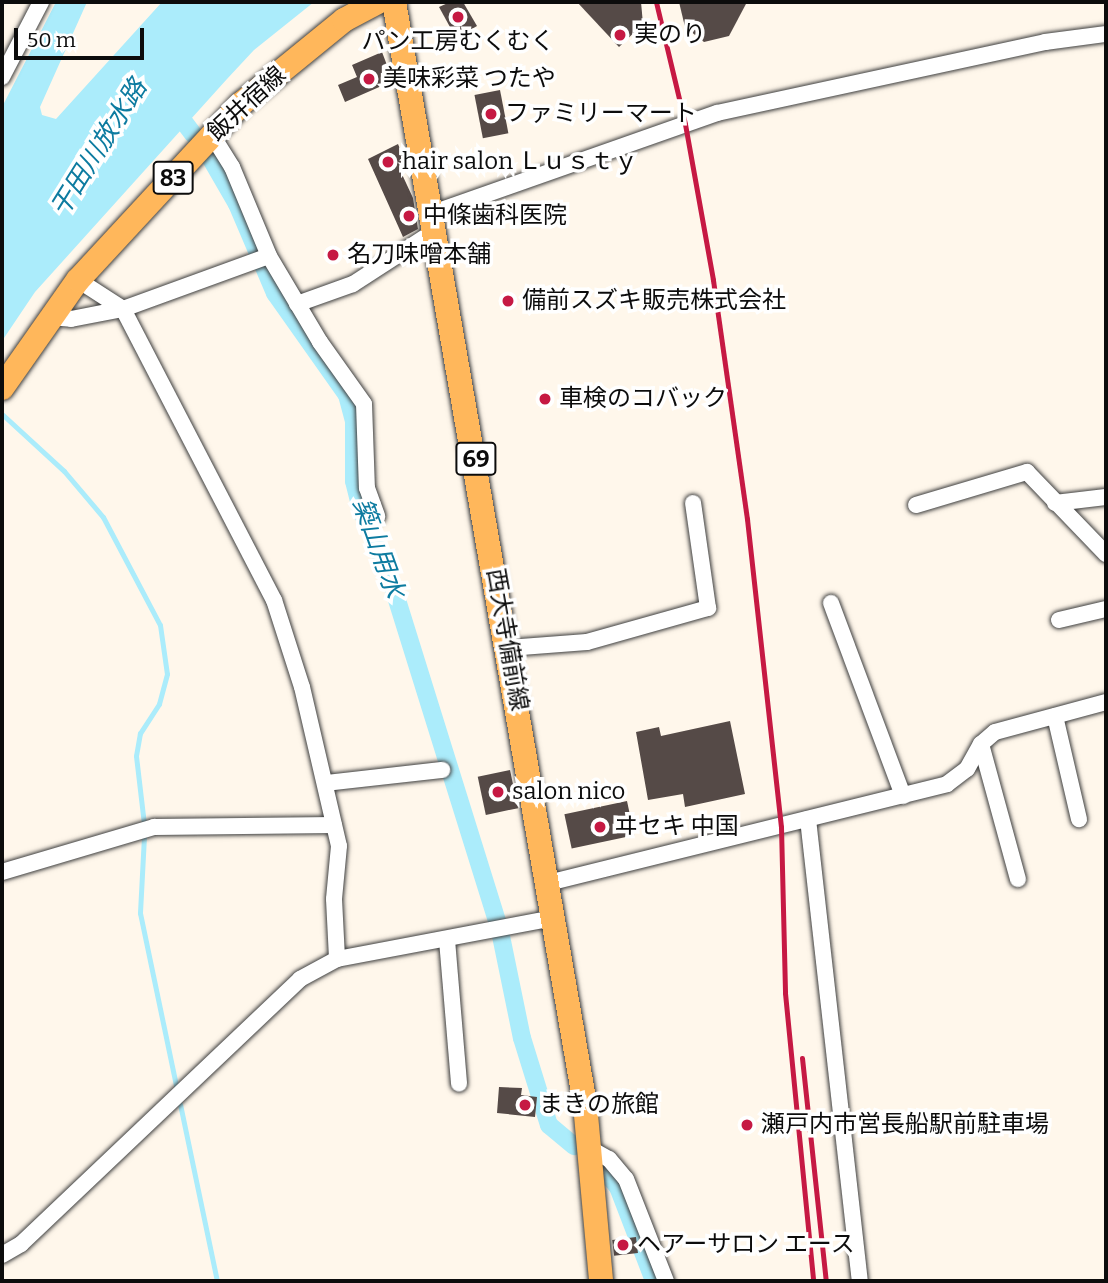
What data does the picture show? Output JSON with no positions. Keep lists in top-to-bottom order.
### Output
{
  "streets": {
    "main road": [
      "飯井宿線",
      "83",
      "69",
      "西大寺備前線"
    ]
  },
  "water": ["干田川放水路", "築山用水"],
  "places": [
    "パン工房むくむく",
    "実のり",
    "美味彩菜 つたや",
    "ファミリーマート",
    "hair salon Ｌｕｓｔｙ",
    "中條歯科医院",
    "名刀味噌本舗",
    "備前スズキ販売株式会社",
    "車検のコバック",
    "salon nico",
    "ヰセキ 中国",
    "まきの旅館",
    "瀬戸内市営長船駅前駐車場",
    "ヘアーサロン エース"
  ],
  "scale_bar": "50 m"
}
